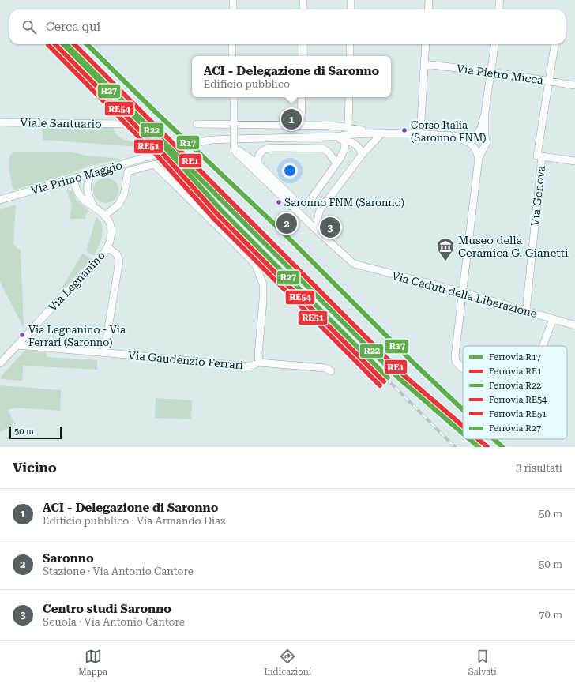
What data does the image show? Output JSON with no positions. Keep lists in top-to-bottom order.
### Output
{
  "streets": {
    "street": [
      "Via Pietro Micca",
      "Viale Santuario",
      "Via Primo Maggio",
      "Via Genova",
      "Via Legnanino",
      "Via Caduti della Liberazione",
      "Via Gaudenzio Ferrari"
    ]
  },
  "crossings": [
    ["Via Pietro Micca", "Via Genova"],
    ["Via Primo Maggio", "Via Legnanino"],
    ["Via Genova", "Via Caduti della Liberazione"],
    ["Via Legnanino", "Via Gaudenzio Ferrari"]
  ],
  "places": {
    "other": ["Corso Italia (Saronno FNM)", "Saronno FNM (Saronno)", "Via Legnanino - Via Ferrari (Saronno)"],
    "museum": ["Museo della Ceramica G. Gianetti"]
  },
  "lines": [
    "rail line R17",
    "rail line RE1",
    "rail line RE54",
    "rail line R27",
    "rail line R22",
    "rail line RE51"
  ],
  "legend": [
    "Ferrovia R17",
    "Ferrovia RE1",
    "Ferrovia R22",
    "Ferrovia RE54",
    "Ferrovia RE51",
    "Ferrovia R27"
  ],
  "scale_bar": "50 m",
  "page": {
    "search": "Cerca qui",
    "popup": ["ACI - Delegazione di Saronno", "Edificio pubblico"],
    "pins": ["1", "2", "3"],
    "scale": "50 m",
    "heading": ["Vicino", "3 risultati"],
    "list": [
      {
        "mark": "1",
        "name": "ACI - Delegazione di Saronno",
        "note": "Edificio pubblico · Via Armando Diaz",
        "value": "50 m"
      },
      {
        "mark": "2",
        "name": "Saronno",
        "note": "Stazione · Via Antonio Cantore",
        "value": "50 m"
      },
      {
        "mark": "3",
        "name": "Centro studi Saronno",
        "note": "Scuola · Via Antonio Cantore",
        "value": "70 m"
      }
    ],
    "nav": ["Mappa", "Indicazioni", "Salvati"]
  }
}
